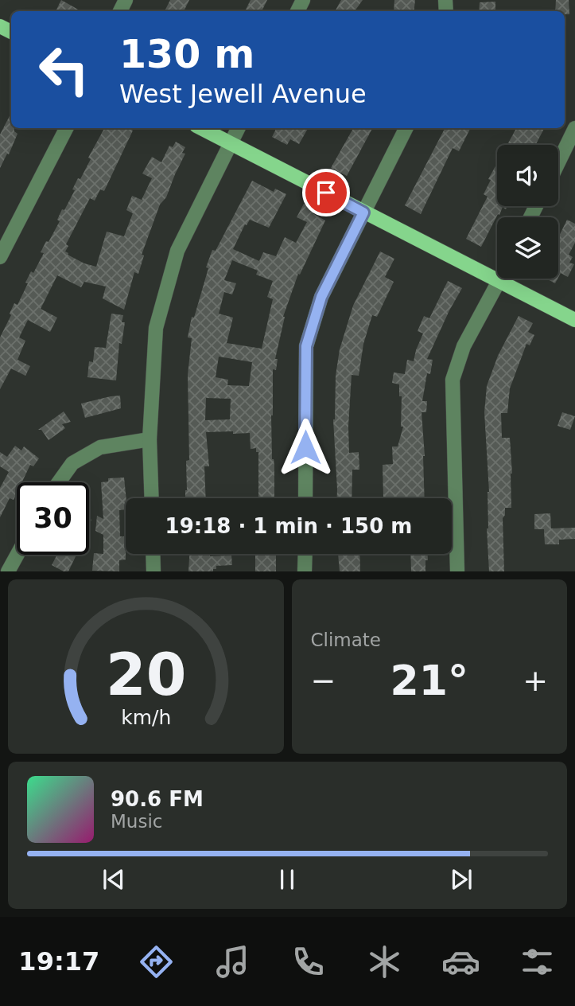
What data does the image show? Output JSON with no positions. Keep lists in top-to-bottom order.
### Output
{
  "page": {
    "turn": ["130 m", "West Jewell Avenue"],
    "limit": "30",
    "trip": "19:18 · 1 min · 150 m",
    "tile": "Climate",
    "heat": ["−", "21°", "+"],
    "song": ["90.6 FM", "Music"],
    "tabs": "19:17",
    "gauge": ["20", "km/h"]
  }
}
